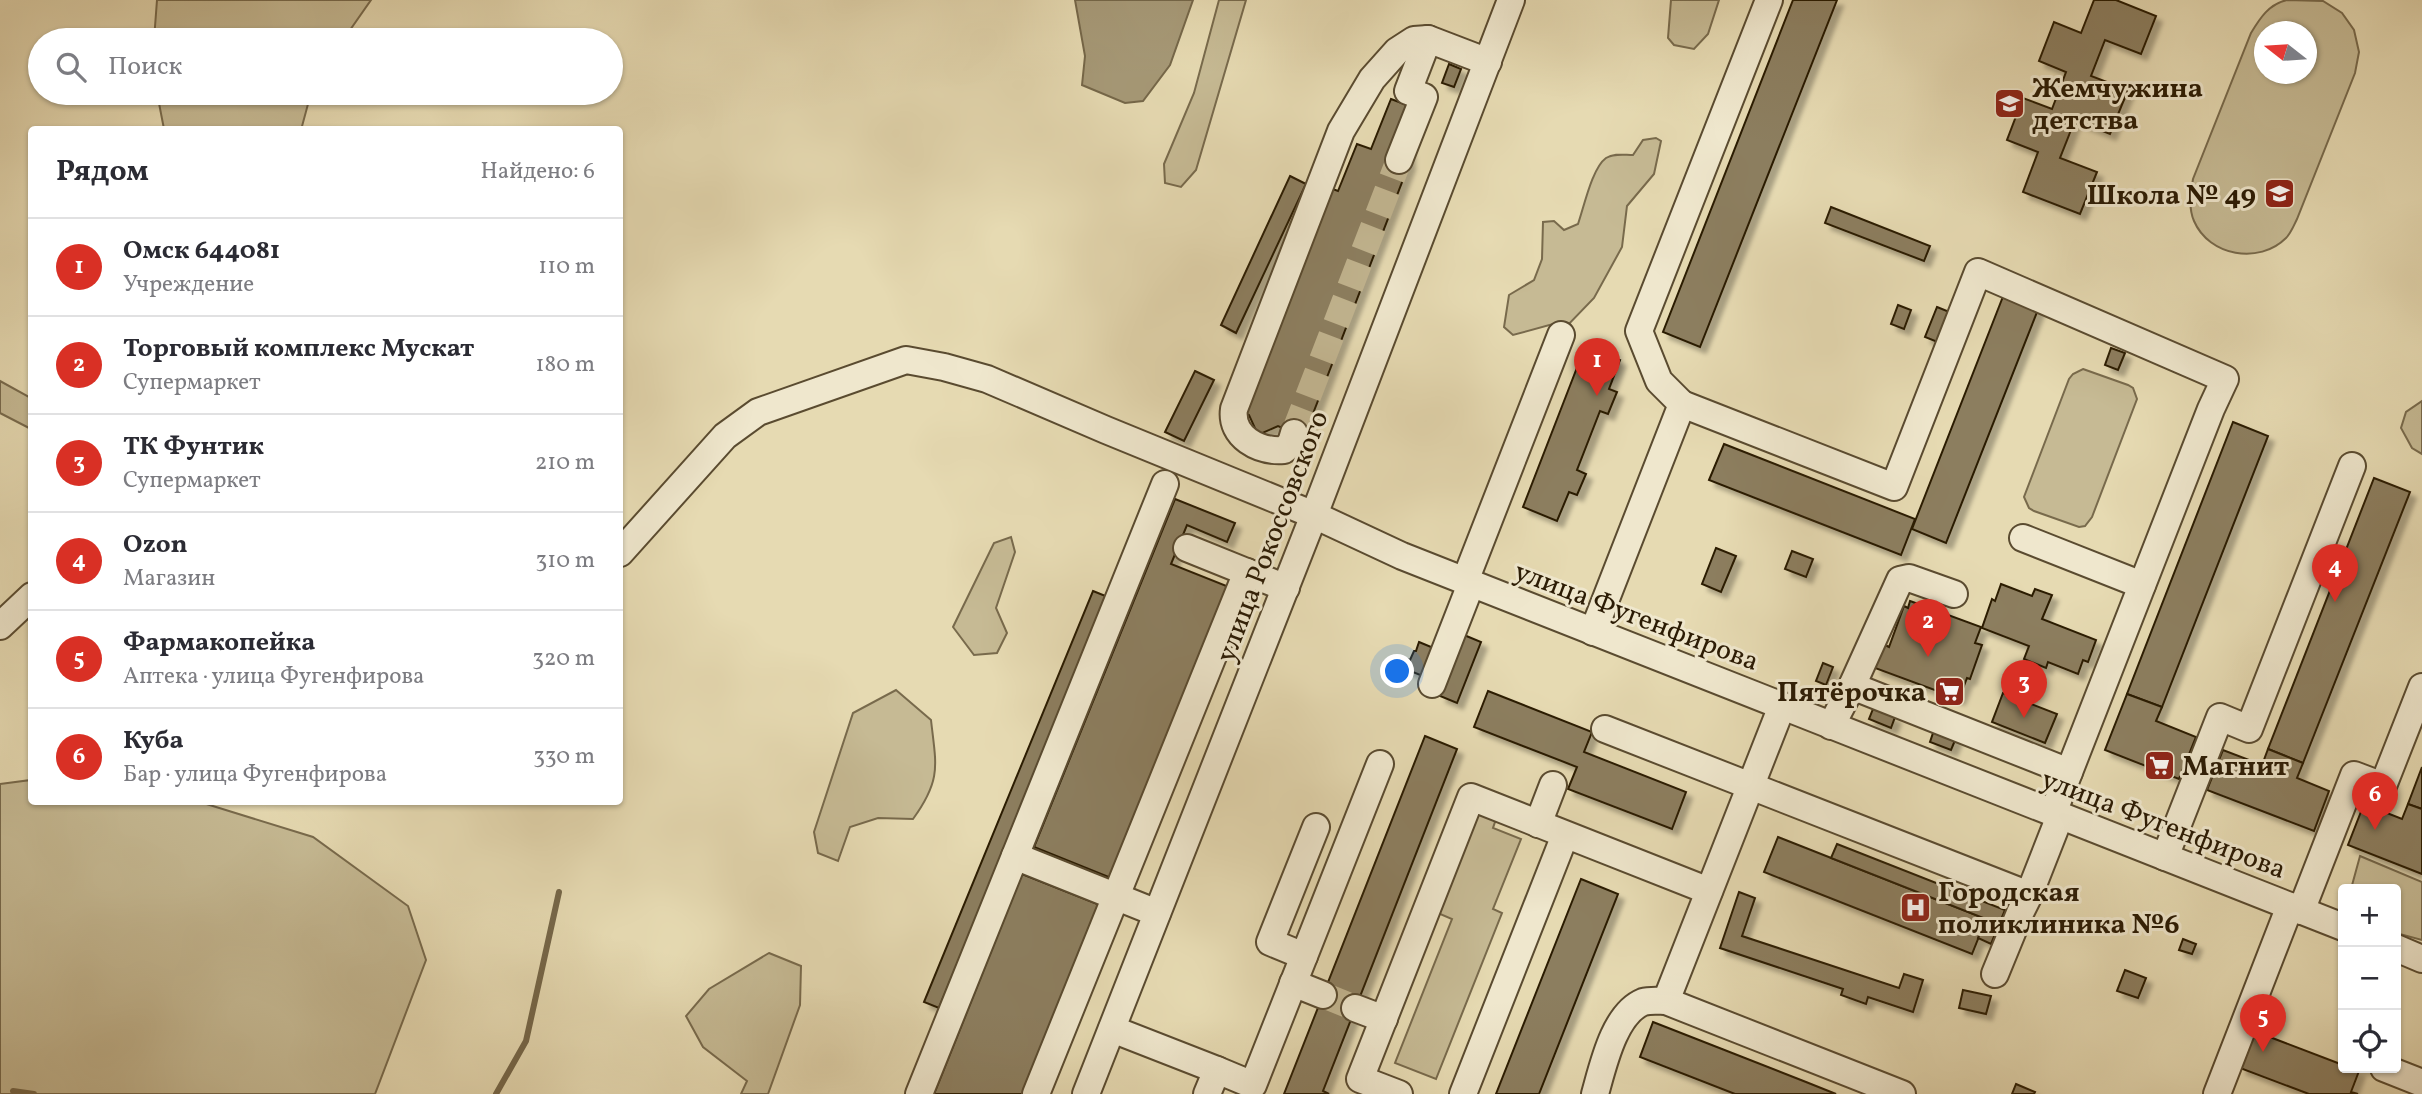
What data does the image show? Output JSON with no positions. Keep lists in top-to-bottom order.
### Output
{
  "streets": {
    "street": ["улица Рокоссовского", "улица Фугенфирова"]
  },
  "crossings": [
    ["улица Рокоссовского", "улица Фугенфирова"]
  ],
  "places": {
    "school or university": ["Жемчужина детства", "Школа № 49"],
    "supermarket": ["Пятёрочка", "Магнит"],
    "hospital": ["Городская поликлиника №6"]
  },
  "north": "left",
  "page": {
    "search": "Поиск",
    "heading": ["Рядом", "Найдено: 6"],
    "list": [
      {
        "mark": "1",
        "name": "Омск 644081",
        "note": "Учреждение",
        "value": "110 m"
      },
      {
        "mark": "2",
        "name": "Торговый комплекс Мускат",
        "note": "Супермаркет",
        "value": "180 m"
      },
      {
        "mark": "3",
        "name": "ТК Фунтик",
        "note": "Супермаркет",
        "value": "210 m"
      },
      {
        "mark": "4",
        "name": "Ozon",
        "note": "Магазин",
        "value": "310 m"
      },
      {
        "mark": "5",
        "name": "Фармакопейка",
        "note": "Аптека · улица Фугенфирова",
        "value": "320 m"
      },
      {
        "mark": "6",
        "name": "Куба",
        "note": "Бар · улица Фугенфирова",
        "value": "330 m"
      }
    ],
    "pins": [
      "1",
      "4",
      "2",
      "3",
      "6",
      "5"
    ],
    "map_buttons": ["+", "−"]
  }
}
